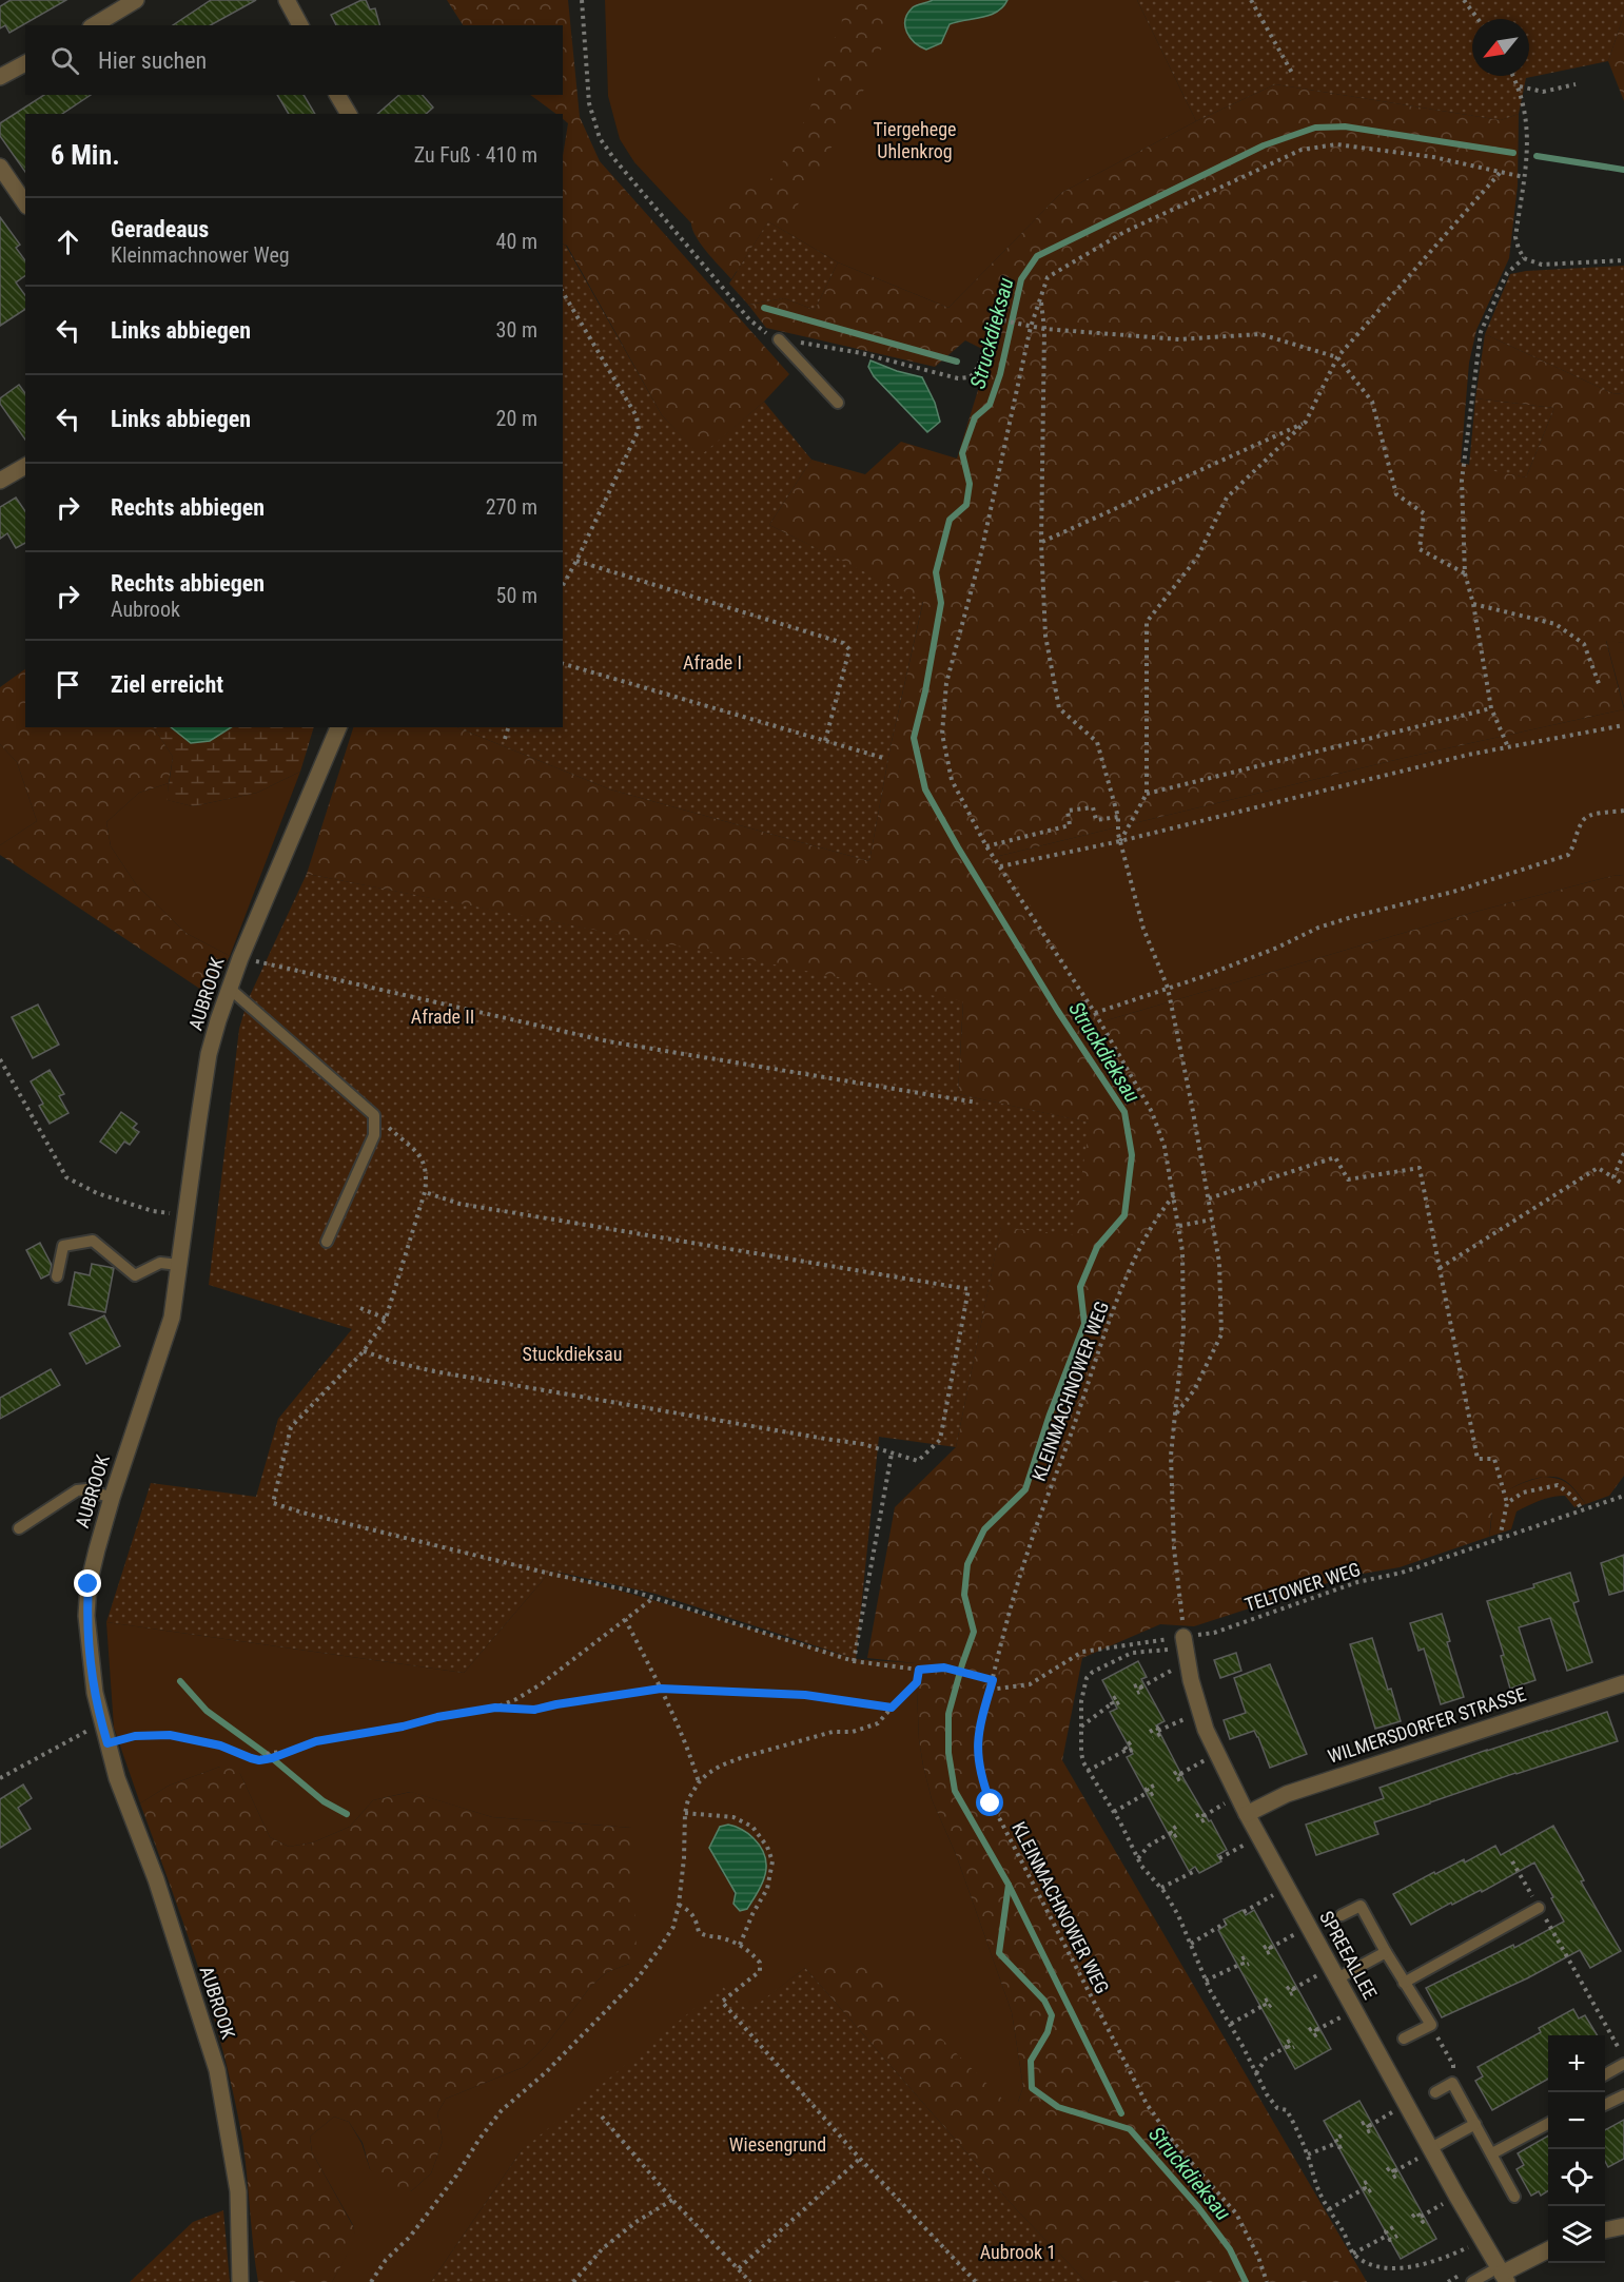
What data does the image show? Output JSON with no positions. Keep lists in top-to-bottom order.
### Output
{
  "streets": {
    "street": ["AUBROOK", "WILMERSDORFER STRASSE", "SPREEALLEE"],
    "path": ["KLEINMACHNOWER WEG", "TELTOWER WEG"]
  },
  "crossings": [
    ["KLEINMACHNOWER WEG", "TELTOWER WEG"],
    ["TELTOWER WEG", "SPREEALLEE"],
    ["WILMERSDORFER STRASSE", "SPREEALLEE"]
  ],
  "water": ["Struckdieksau"],
  "parks": [
    "Tiergehege Uhlenkrog",
    "Afrade I",
    "Afrade II",
    "Stuckdieksau",
    "Wiesengrund",
    "Aubrook 1"
  ],
  "north": "bottom left",
  "page": {
    "search": "Hier suchen",
    "heading": ["6 Min.", "Zu Fuß · 410 m"],
    "list": [
      ["Geradeaus", "Kleinmachnower Weg", "40 m"],
      ["Links abbiegen", "30 m"],
      ["Links abbiegen", "20 m"],
      ["Rechts abbiegen", "270 m"],
      ["Rechts abbiegen", "Aubrook", "50 m"],
      "Ziel erreicht"
    ],
    "map_buttons": ["+", "−"]
  }
}
